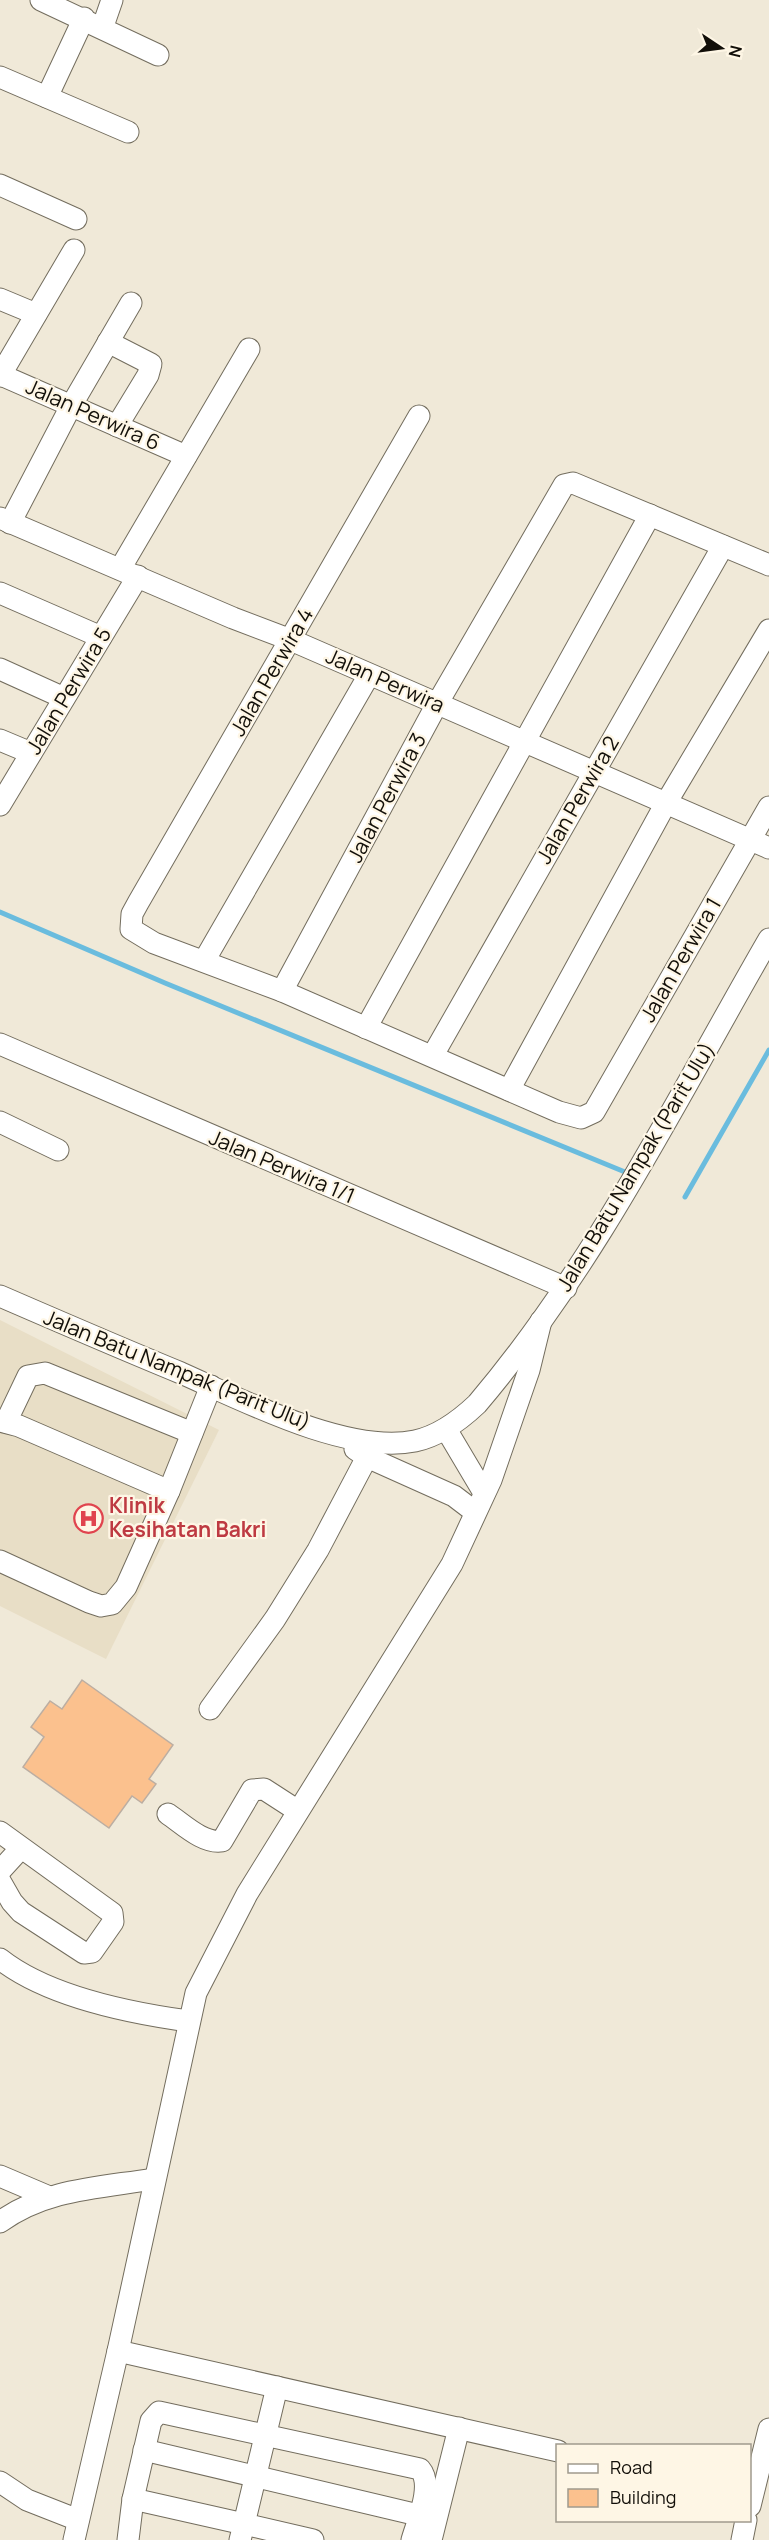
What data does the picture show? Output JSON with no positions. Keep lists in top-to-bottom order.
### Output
{
  "streets": {
    "street": [
      "Jalan Perwira 6",
      "Jalan Perwira 4",
      "Jalan Perwira",
      "Jalan Perwira 5",
      "Jalan Perwira 3",
      "Jalan Perwira 2",
      "Jalan Perwira 1",
      "Jalan Perwira 1/1",
      "Jalan Batu Nampak (Parit Ulu)"
    ]
  },
  "crossings": [
    ["Jalan Perwira 6", "Jalan Perwira 5"],
    ["Jalan Perwira 4", "Jalan Perwira"],
    ["Jalan Perwira", "Jalan Perwira 5"],
    ["Jalan Perwira", "Jalan Perwira 3"],
    ["Jalan Perwira", "Jalan Perwira 2"],
    ["Jalan Perwira", "Jalan Perwira 1"],
    ["Jalan Perwira 1/1", "Jalan Batu Nampak (Parit Ulu)"]
  ],
  "places": {
    "hospital": ["Klinik Kesihatan Bakri"]
  },
  "legend": ["Road", "Building"],
  "north": "right"
}
